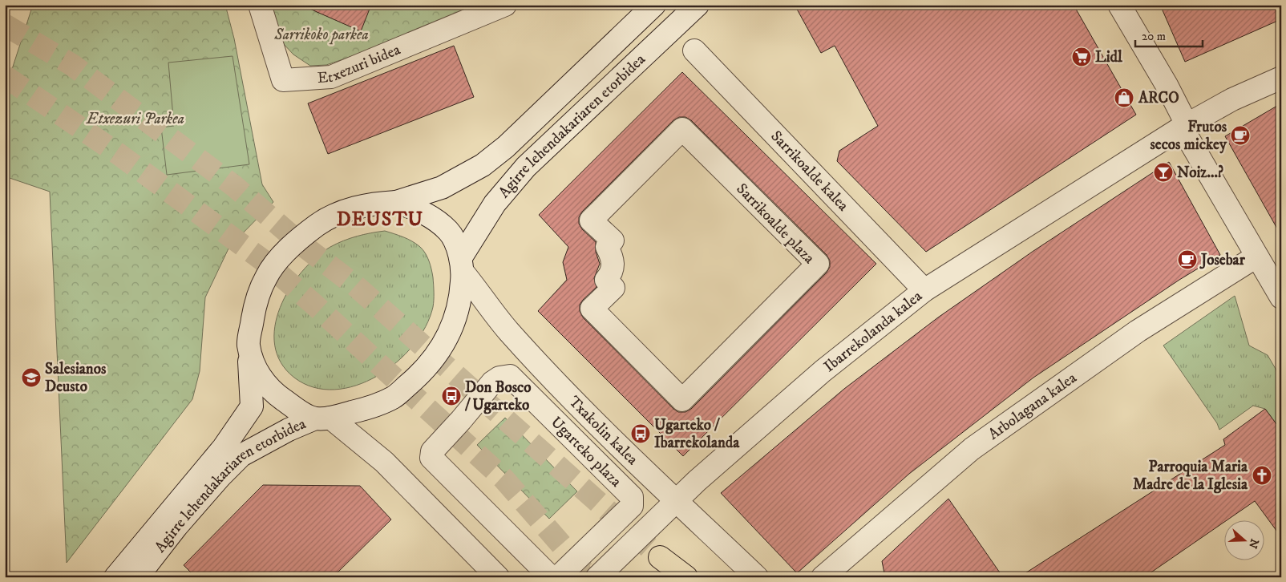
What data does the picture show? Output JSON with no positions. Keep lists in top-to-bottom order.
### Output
{
  "streets": {
    "street": [
      "Etxezuri bidea",
      "Agirre lehendakariaren etorbidea",
      "Sarrikoalde kalea",
      "Sarrikoalde plaza",
      "Ibarrekolanda kalea",
      "Arbolagana kalea",
      "Txakolin kalea",
      "Ugarteko plaza"
    ]
  },
  "crossings": [
    ["Agirre lehendakariaren etorbidea", "Txakolin kalea"],
    ["Sarrikoalde kalea", "Ibarrekolanda kalea"],
    ["Ibarrekolanda kalea", "Txakolin kalea"]
  ],
  "districts": ["DEUSTU"],
  "parks": ["Sarrikoko parkea", "Etxezuri Parkea"],
  "places": {
    "supermarket": ["Lidl"],
    "shop": ["ARCO"],
    "cafe": ["Frutos secos mickey", "Josebar"],
    "bar": ["Noiz...?"],
    "school or university": ["Salesianos Deusto"],
    "bus stop": ["Don Bosco / Ugarteko", "Ugarteko / Ibarrekolanda"],
    "church": ["Parroquia Maria Madre de la Iglesia"]
  },
  "scale_bar": "20 m",
  "north": "right"
}
